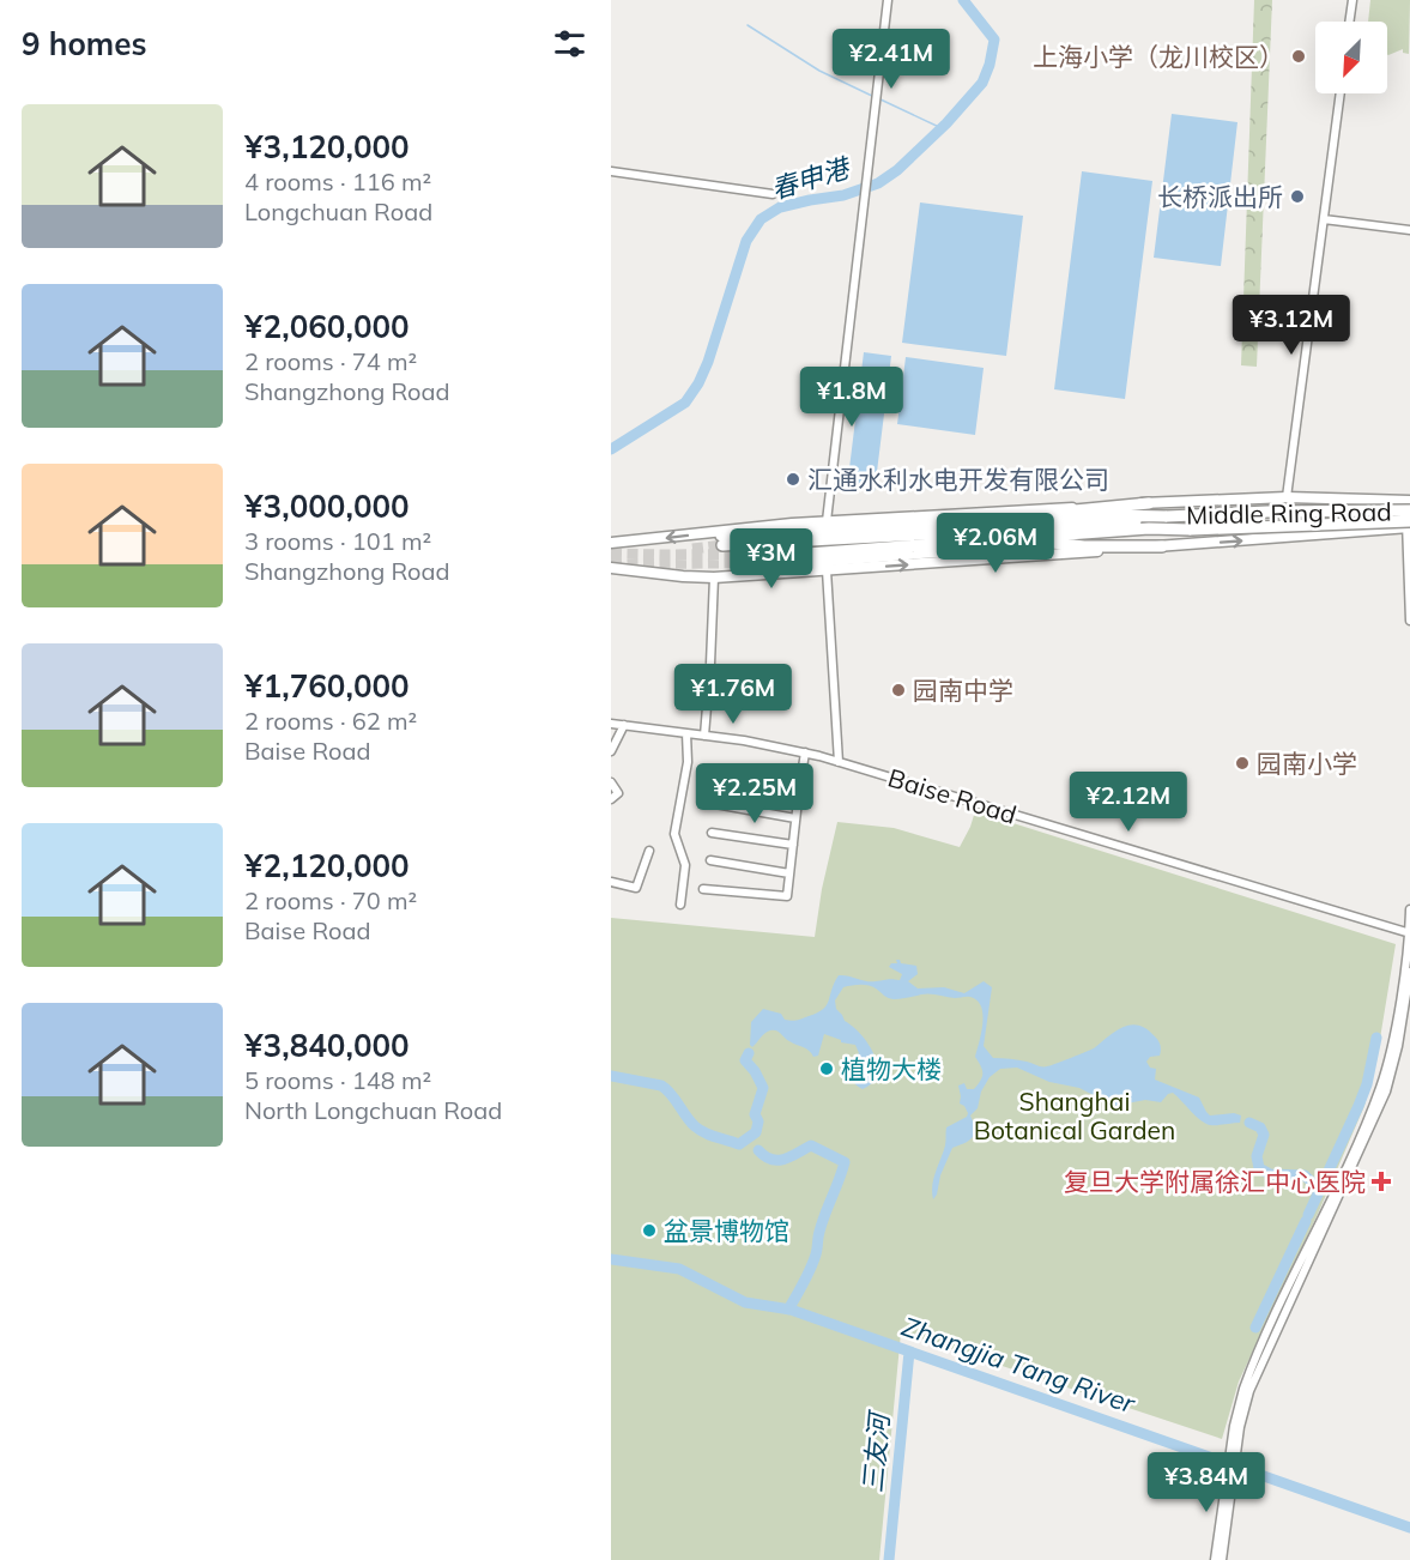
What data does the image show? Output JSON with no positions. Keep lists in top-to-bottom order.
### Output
{
  "streets": {
    "highway": ["Middle Ring Road"],
    "street": ["Baise Road"]
  },
  "water": ["春申港", "Zhangjia Tang River", "三友河"],
  "parks": ["Shanghai Botanical Garden"],
  "places": {
    "other": [
      "上海小学（龙川校区）",
      "长桥派出所",
      "汇通水利水电开发有限公司",
      "园南中学",
      "园南小学",
      "植物大楼",
      "盆景博物馆"
    ],
    "health": ["复旦大学附属徐汇中心医院"]
  },
  "north": "bottom left",
  "page": {
    "heading": "9 homes",
    "price": [
      "¥2.41M",
      "¥3.12M",
      "¥1.8M",
      "¥2.06M",
      "¥3M",
      "¥1.76M",
      "¥2.25M",
      "¥2.12M",
      "¥3.84M"
    ],
    "list": [
      {
        "name": "¥3,120,000",
        "note": "4 rooms · 116 m² · Longchuan Road"
      },
      {
        "name": "¥2,060,000",
        "note": "2 rooms · 74 m² · Shangzhong Road"
      },
      {
        "name": "¥3,000,000",
        "note": "3 rooms · 101 m² · Shangzhong Road"
      },
      {
        "name": "¥1,760,000",
        "note": "2 rooms · 62 m² · Baise Road"
      },
      {
        "name": "¥2,120,000",
        "note": "2 rooms · 70 m² · Baise Road"
      },
      {
        "name": "¥3,840,000",
        "note": "5 rooms · 148 m² · North Longchuan Road"
      }
    ]
  }
}
